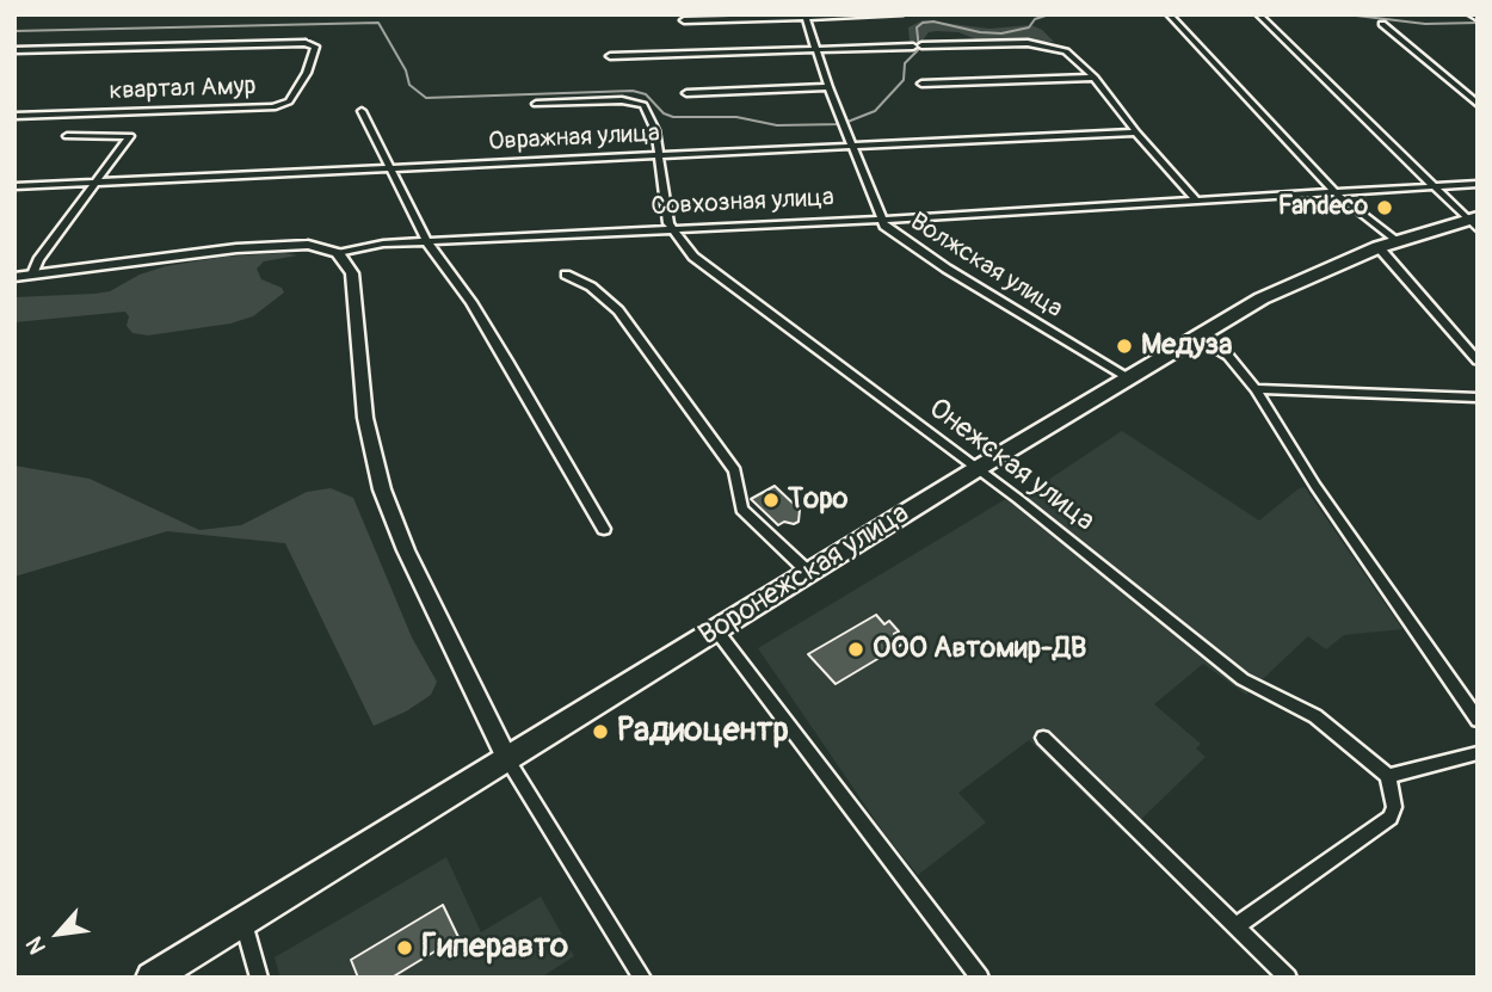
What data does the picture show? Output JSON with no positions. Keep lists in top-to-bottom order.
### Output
{
  "streets": {
    "highway": ["Воронежская улица"],
    "main road": ["Совхозная улица"],
    "street": [
      "квартал Амур",
      "Овражная улица",
      "Волжская улица",
      "Онежская улица"
    ]
  },
  "crossings": [
    ["Овражная улица", "Волжская улица"],
    ["Овражная улица", "Онежская улица"],
    ["Совхозная улица", "Волжская улица"],
    ["Совхозная улица", "Онежская улица"],
    ["Волжская улица", "Воронежская улица"],
    ["Онежская улица", "Воронежская улица"]
  ],
  "places": [
    "Fandeco",
    "Медуза",
    "Торо",
    "ООО Автомир-ДВ",
    "Радиоцентр",
    "Гиперавто"
  ],
  "north": "bottom left"
}
